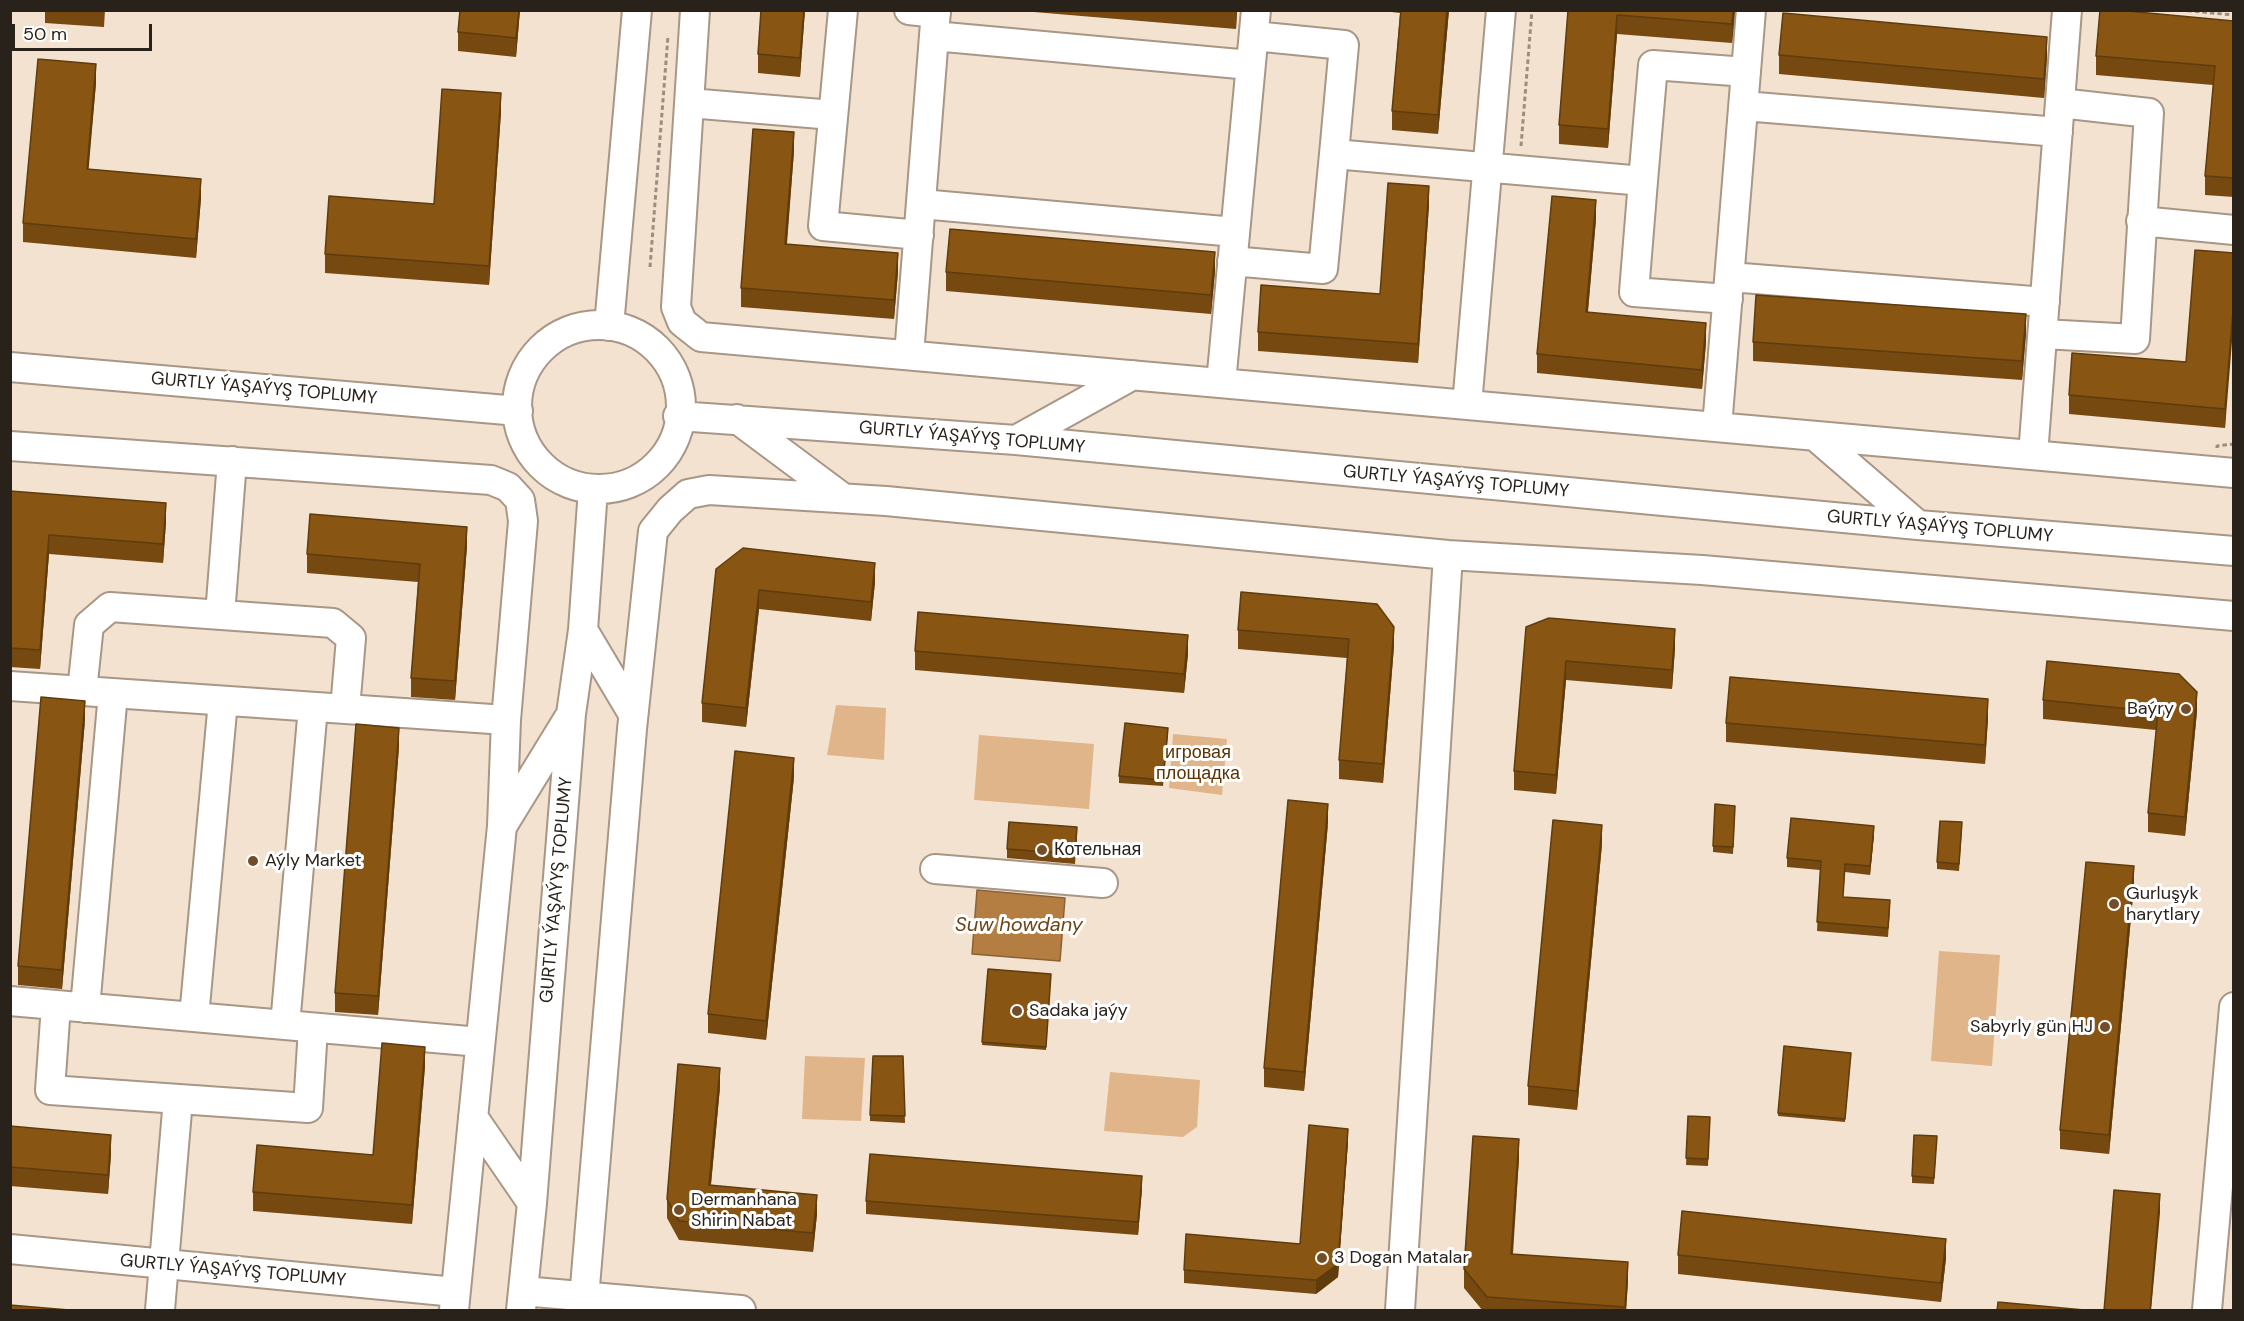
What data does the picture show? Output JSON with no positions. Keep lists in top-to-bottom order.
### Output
{
  "streets": {
    "street": ["GURTLY ÝAŞAÝYŞ TOPLUMY"]
  },
  "water": ["Suw howdany"],
  "parks": ["игровая площадка"],
  "places": [
    "Baýry",
    "Котельная",
    "Aýly Market",
    "Gurluşyk harytlary",
    "Sadaka jaýy",
    "Sabyrly gün HJ",
    "Dermanhana Shirin Nabat",
    "3 Dogan Matalar"
  ],
  "scale_bar": "50 m"
}
